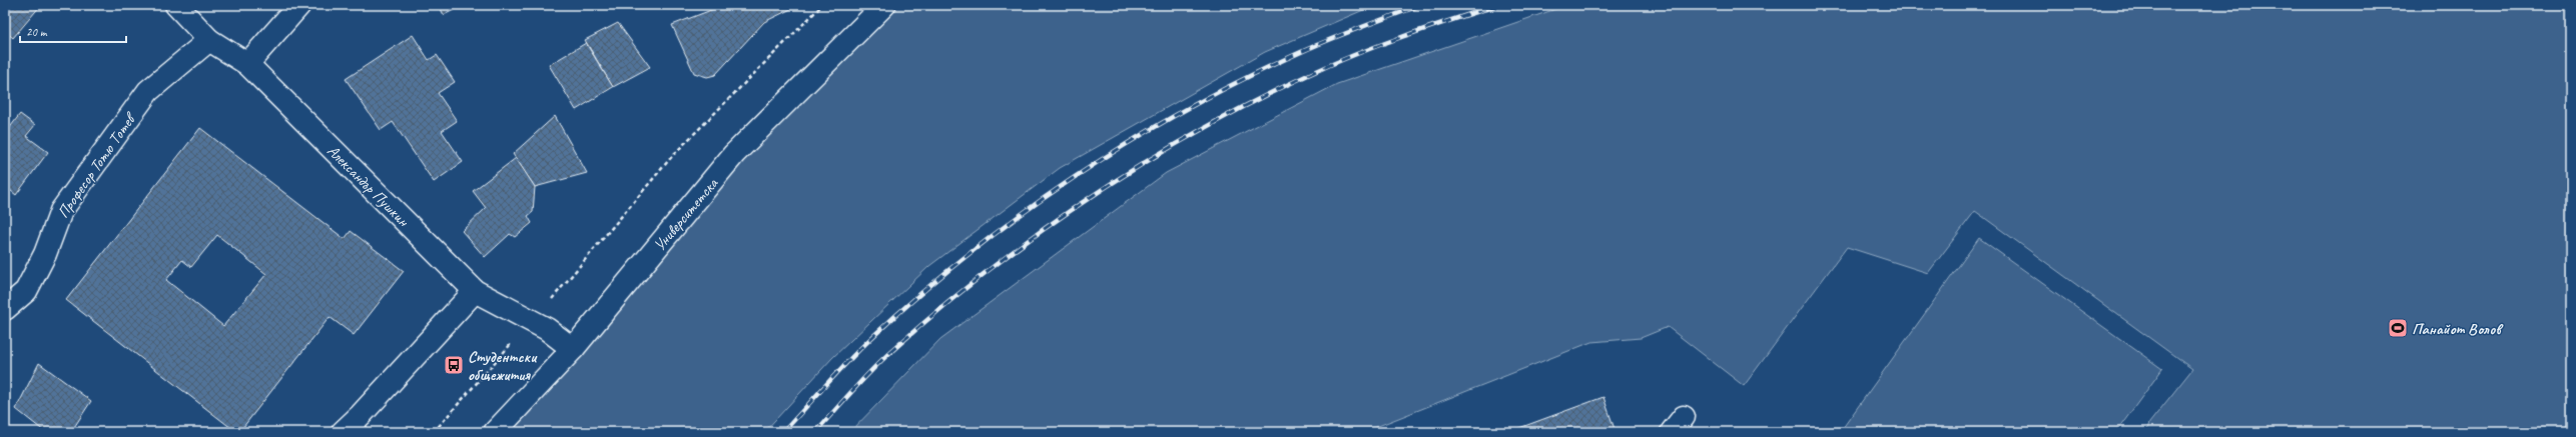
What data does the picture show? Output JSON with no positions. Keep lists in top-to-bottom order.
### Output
{
  "streets": {
    "street": ["Професор Тотю Тотев", "Александър Пушкин", "Университетска"]
  },
  "crossings": [
    ["Професор Тотю Тотев", "Александър Пушкин"],
    ["Александър Пушкин", "Университетска"]
  ],
  "places": {
    "sports": ["Панайот Волов"],
    "bus stop": ["Студентски общежития"]
  },
  "scale_bar": "20 m"
}
